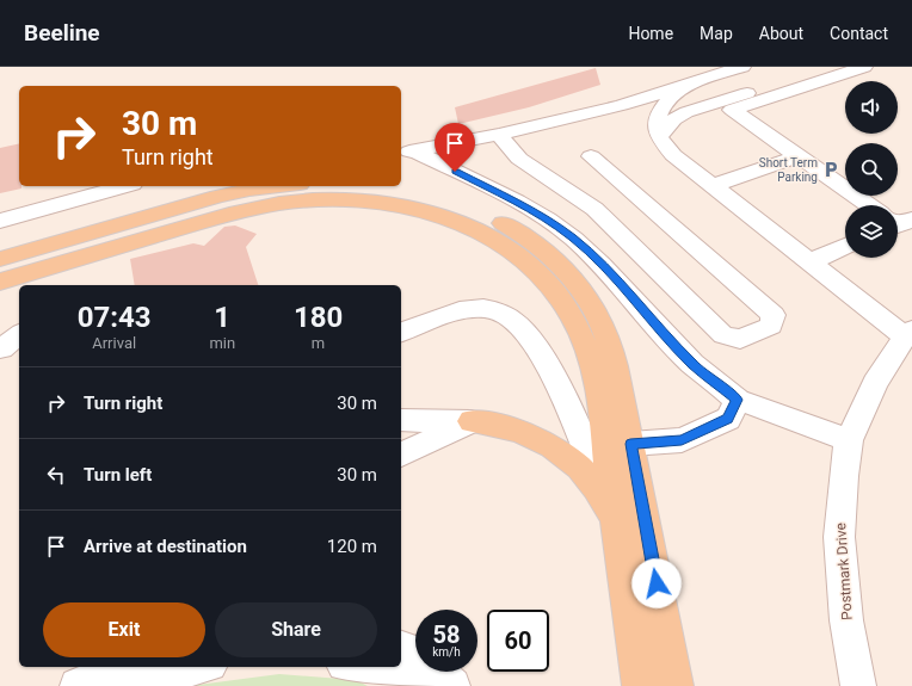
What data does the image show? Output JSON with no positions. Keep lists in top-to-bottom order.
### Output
{
  "streets": {
    "street": ["Postmark Drive"]
  },
  "places": {
    "parking": ["Short Term Parking"]
  },
  "page": {
    "header": "Beeline",
    "nav": [
      "Home",
      "Map",
      "About",
      "Contact"
    ],
    "turn": ["30 m", "Turn right"],
    "eta": [
      "07:43",
      "Arrival",
      "1",
      "min",
      "180",
      "m"
    ],
    "list": [
      {
        "name": "Turn right",
        "value": "30 m"
      },
      {
        "name": "Turn left",
        "value": "30 m"
      },
      {
        "name": "Arrive at destination",
        "value": "120 m"
      }
    ],
    "buttons": ["Exit", "Share"],
    "speed": "58 km/h",
    "limit": "60"
  }
}
